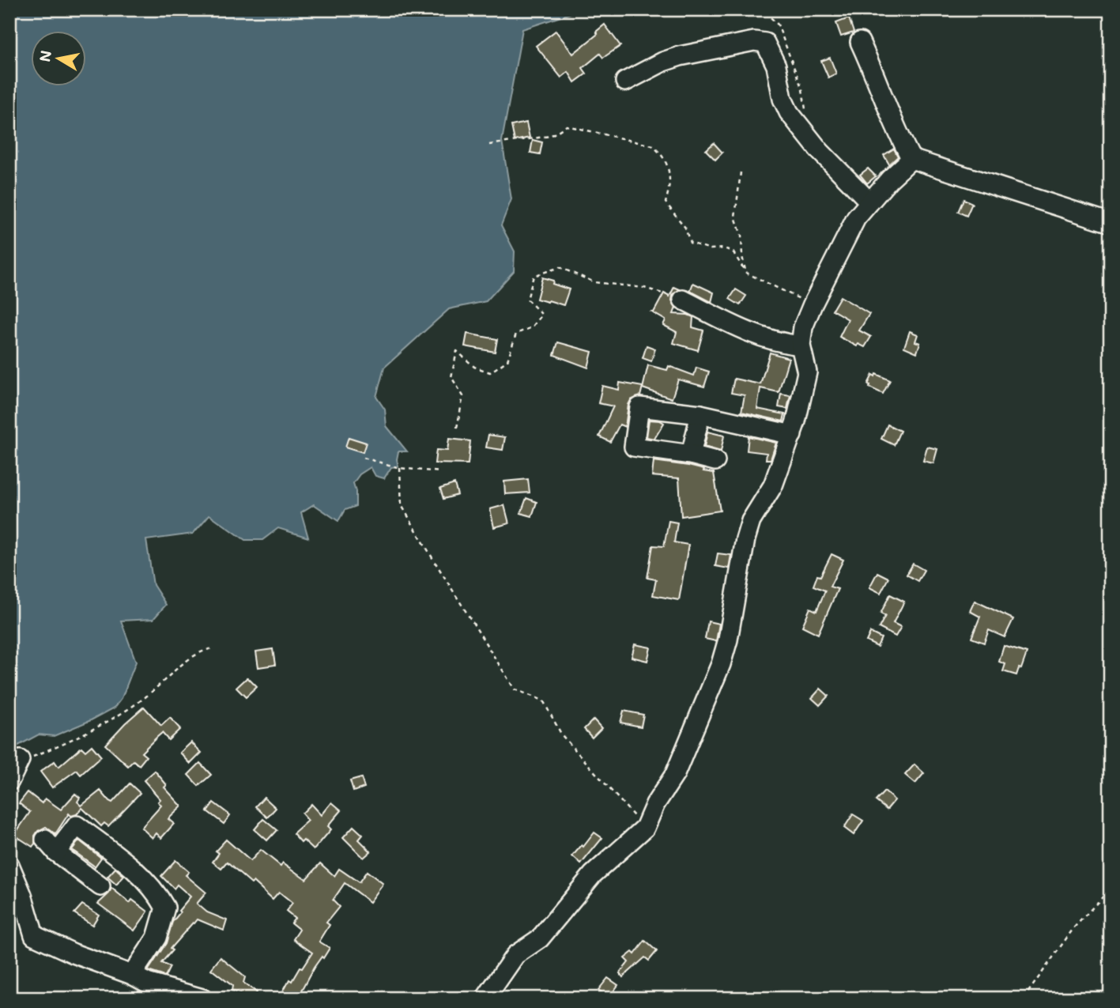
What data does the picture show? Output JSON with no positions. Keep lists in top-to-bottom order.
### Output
{
  "north": "left"
}
